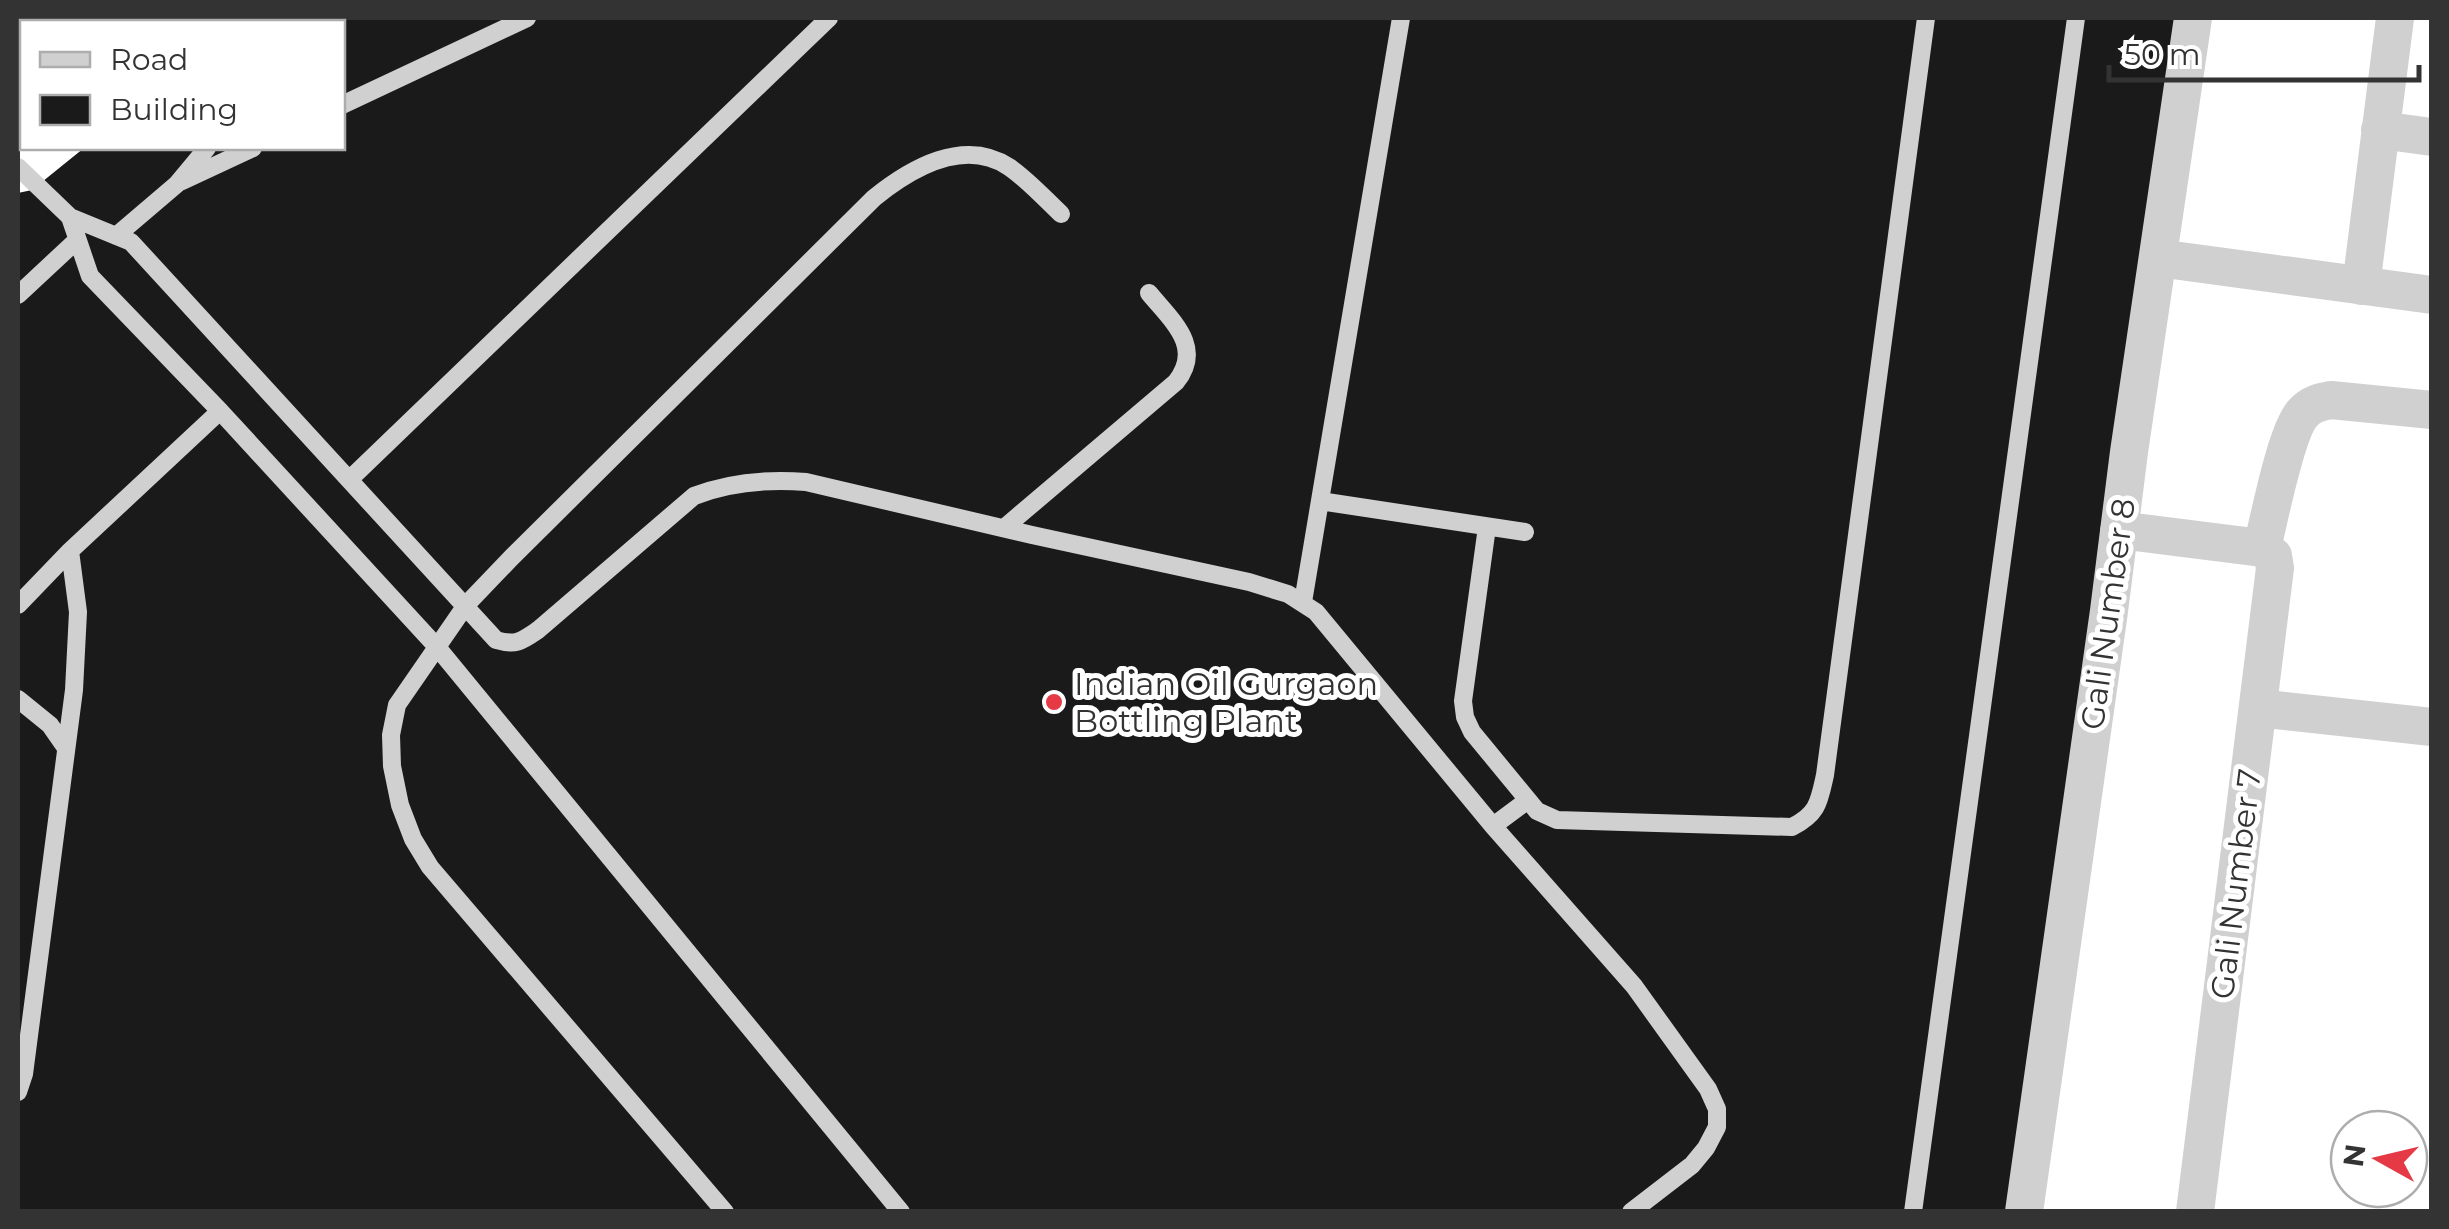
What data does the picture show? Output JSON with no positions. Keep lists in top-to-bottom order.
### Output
{
  "streets": {
    "street": ["Gali Number 8", "Gali Number 7"]
  },
  "places": ["Indian Oil Gurgaon Bottling Plant"],
  "legend": ["Road", "Building"],
  "scale_bar": "50 m",
  "north": "left"
}
